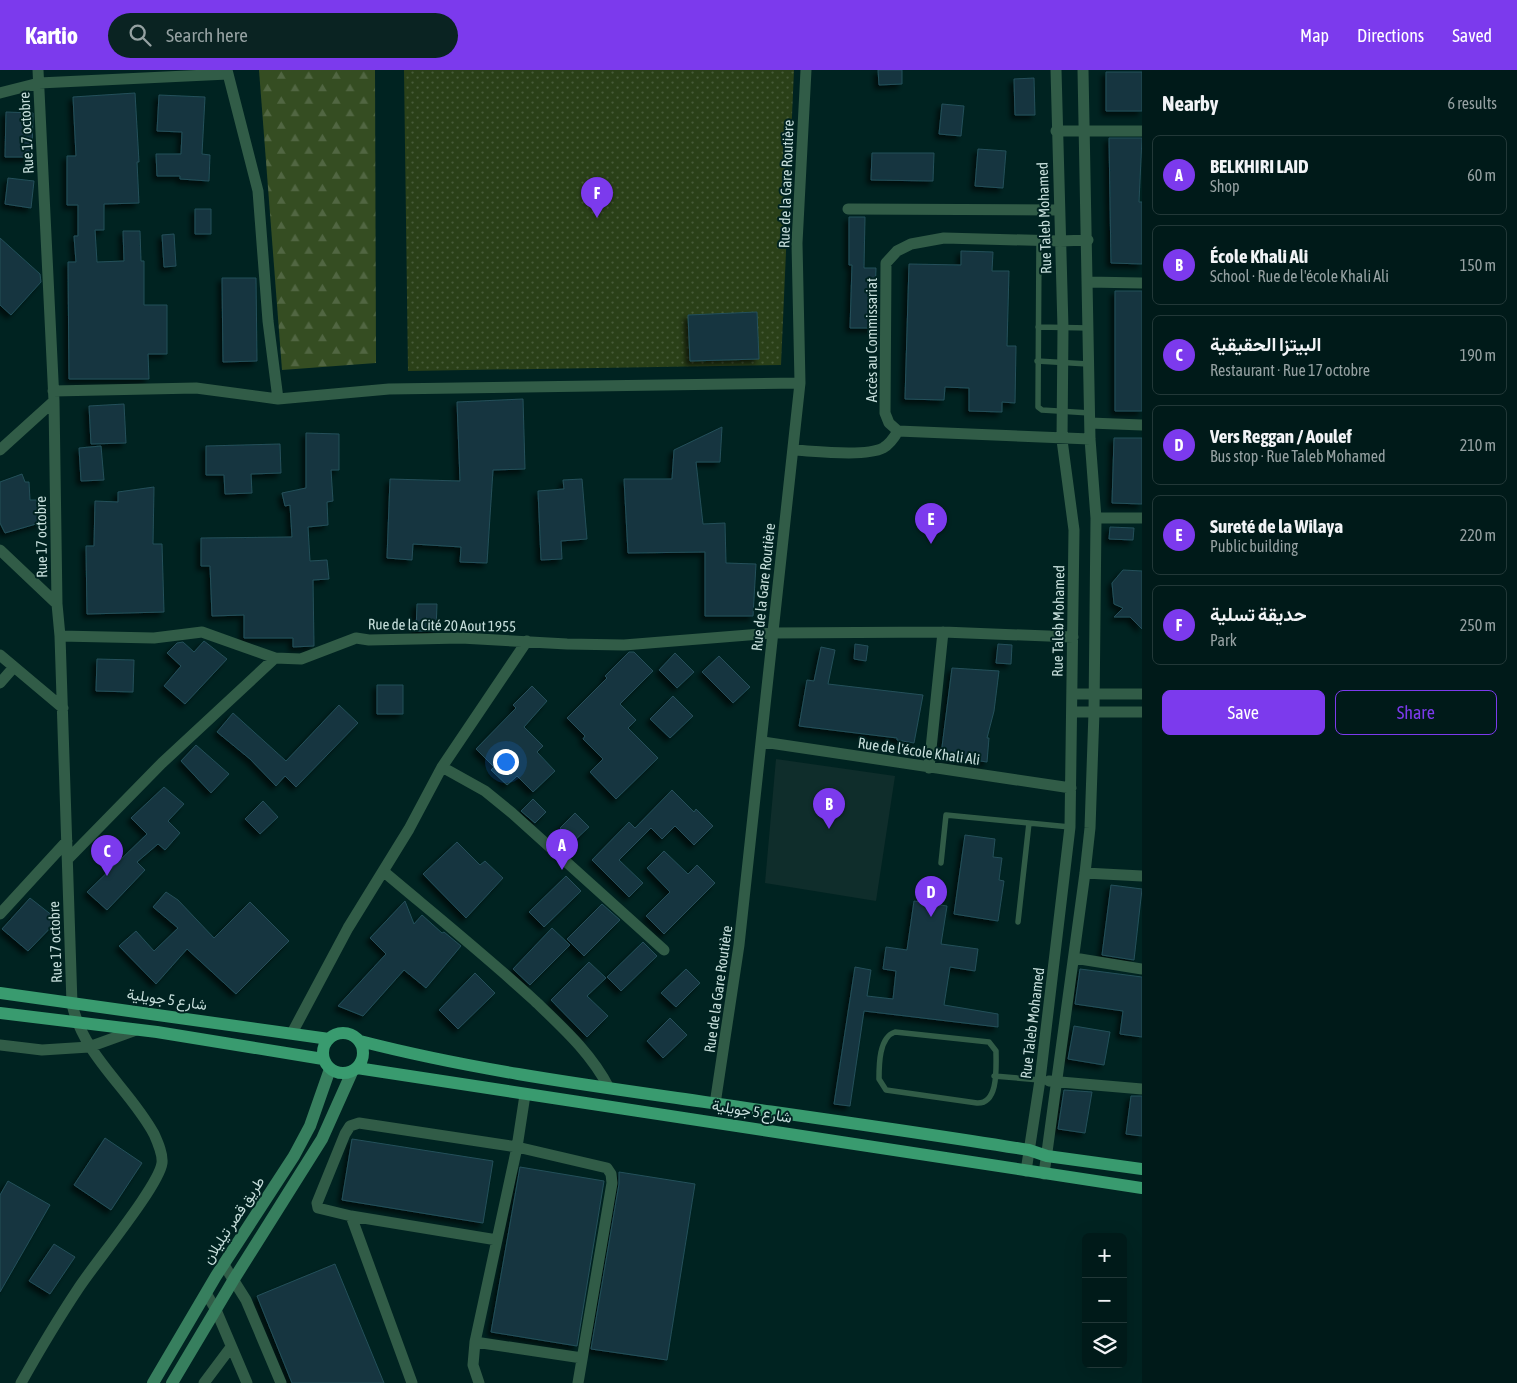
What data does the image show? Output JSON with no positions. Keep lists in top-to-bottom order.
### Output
{
  "streets": {
    "main road": ["شارع 5 جويلية", "طريق قصر تيليلان"],
    "street": [
      "Rue 17 octobre",
      "Rue de la Gare Routière",
      "Rue Taleb Mohamed",
      "Accès au Commissariat",
      "Rue de la Cité 20 Aout 1955",
      "Rue de l'école Khali Ali"
    ]
  },
  "crossings": [
    ["Rue 17 octobre", "Rue de la Cité 20 Aout 1955"],
    ["Rue 17 octobre", "شارع 5 جويلية"],
    ["Rue de la Gare Routière", "Rue de la Cité 20 Aout 1955"],
    ["Rue de la Gare Routière", "Rue de l'école Khali Ali"],
    ["Rue de la Gare Routière", "شارع 5 جويلية"],
    ["Rue Taleb Mohamed", "Accès au Commissariat"],
    ["Rue Taleb Mohamed", "Rue de la Cité 20 Aout 1955"],
    ["Rue Taleb Mohamed", "Rue de l'école Khali Ali"],
    ["Rue Taleb Mohamed", "شارع 5 جويلية"],
    ["شارع 5 جويلية", "طريق قصر تيليلان"]
  ],
  "page": {
    "header": "Kartio",
    "search": "Search here",
    "nav": ["Map", "Directions", "Saved"],
    "heading": ["Nearby", "6 results"],
    "list": [
      {
        "mark": "A",
        "name": "BELKHIRI LAID",
        "note": "Shop",
        "value": "60 m"
      },
      {
        "mark": "B",
        "name": "École Khali Ali",
        "note": "School · Rue de l'école Khali Ali",
        "value": "150 m"
      },
      {
        "mark": "C",
        "name": "البيتزا الحقيقية",
        "note": "Restaurant · Rue 17 octobre",
        "value": "190 m"
      },
      {
        "mark": "D",
        "name": "Vers Reggan / Aoulef",
        "note": "Bus stop · Rue Taleb Mohamed",
        "value": "210 m"
      },
      {
        "mark": "E",
        "name": "Sureté de la Wilaya",
        "note": "Public building",
        "value": "220 m"
      },
      {
        "mark": "F",
        "name": "حديقة تسلية",
        "note": "Park",
        "value": "250 m"
      }
    ],
    "pins": [
      "F",
      "E",
      "B",
      "A",
      "C",
      "D"
    ],
    "buttons": ["Save", "Share"],
    "map_buttons": ["+", "−"]
  }
}
